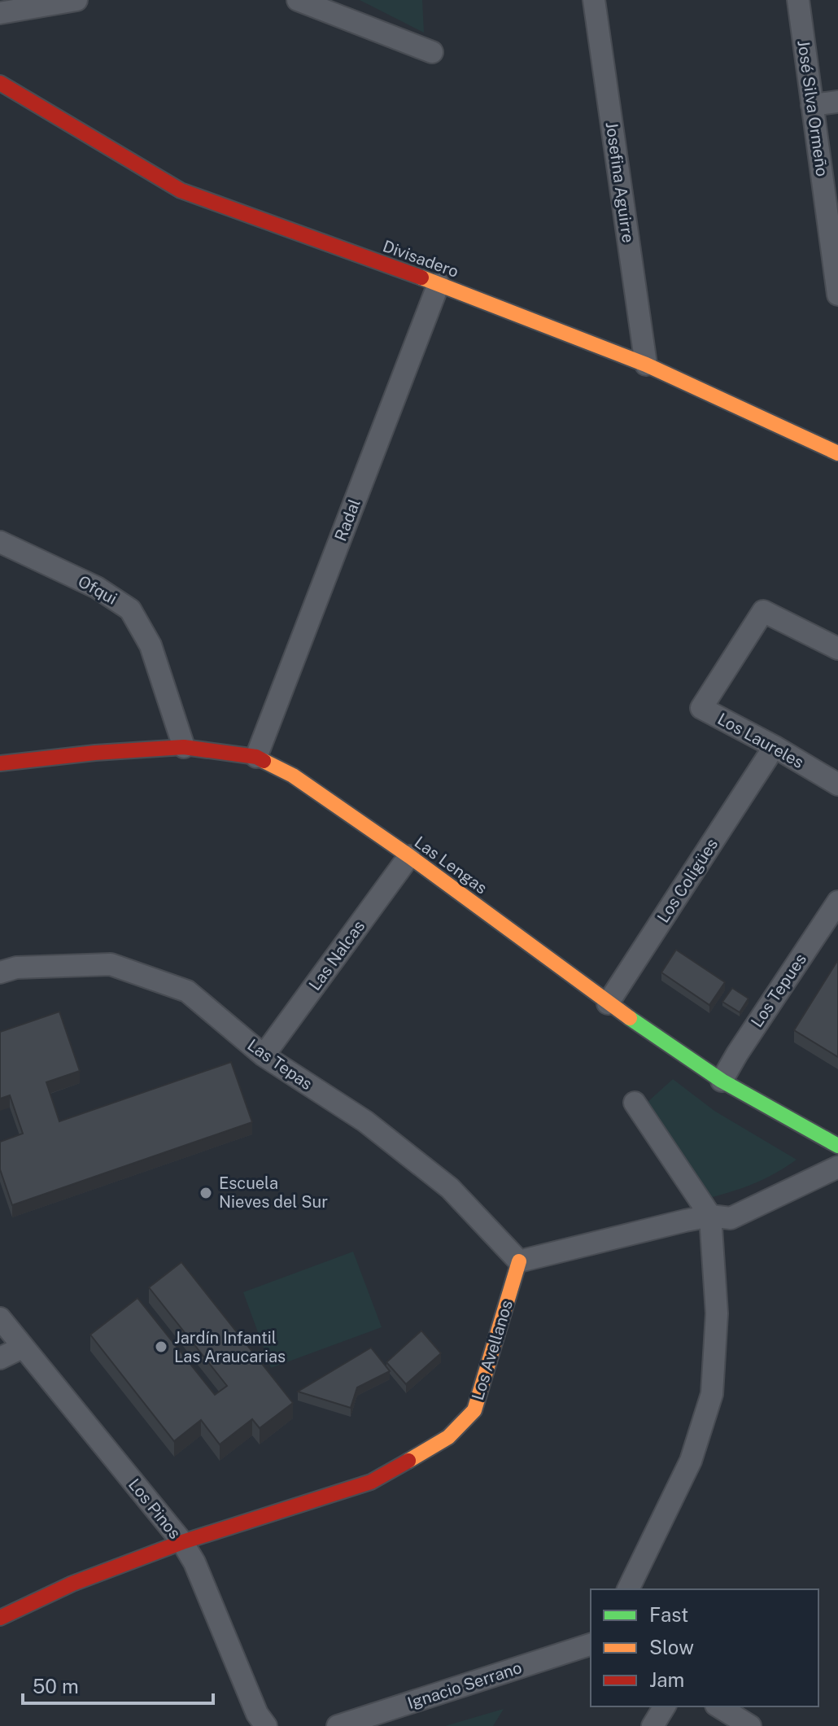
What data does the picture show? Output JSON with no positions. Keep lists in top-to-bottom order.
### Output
{
  "streets": {
    "street": [
      "José Silva Ormeño",
      "Josefina Aguirre",
      "Divisadero",
      "Radal",
      "Ofqui",
      "Los Laureles",
      "Las Lengas",
      "Los Coligües",
      "Las Nalcas",
      "Los Tepues",
      "Las Tepas",
      "Los Avellanos",
      "Los Pinos",
      "Ignacio Serrano"
    ]
  },
  "crossings": [
    ["Josefina Aguirre", "Divisadero"],
    ["Divisadero", "Radal"],
    ["Radal", "Las Lengas"],
    ["Ofqui", "Las Lengas"],
    ["Las Lengas", "Los Coligües"],
    ["Las Lengas", "Las Nalcas"],
    ["Las Lengas", "Los Tepues"],
    ["Las Nalcas", "Las Tepas"],
    ["Las Tepas", "Los Avellanos"],
    ["Los Avellanos", "Los Pinos"]
  ],
  "places": ["Escuela Nieves del Sur", "Jardín Infantil Las Araucarias"],
  "legend": ["Fast", "Slow", "Jam"],
  "scale_bar": "50 m"
}
